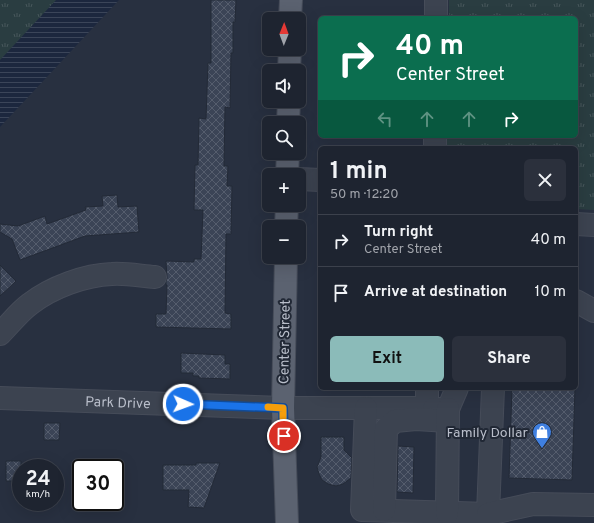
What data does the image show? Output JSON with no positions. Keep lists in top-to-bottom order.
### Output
{
  "streets": {
    "main road": ["Center Street"],
    "street": ["Park Drive"]
  },
  "crossings": [
    ["Center Street", "Park Drive"]
  ],
  "places": {
    "shop": ["Family Dollar"]
  },
  "north": "top",
  "page": {
    "map_buttons": ["+", "−"],
    "turn": ["40 m", "Center Street"],
    "heading": ["1 min", "50 m · 12:20"],
    "list": [
      {
        "name": "Turn right",
        "note": "Center Street",
        "value": "40 m"
      },
      {
        "name": "Arrive at destination",
        "value": "10 m"
      }
    ],
    "buttons": ["Exit", "Share"],
    "speed": "24 km/h",
    "limit": "30"
  }
}
